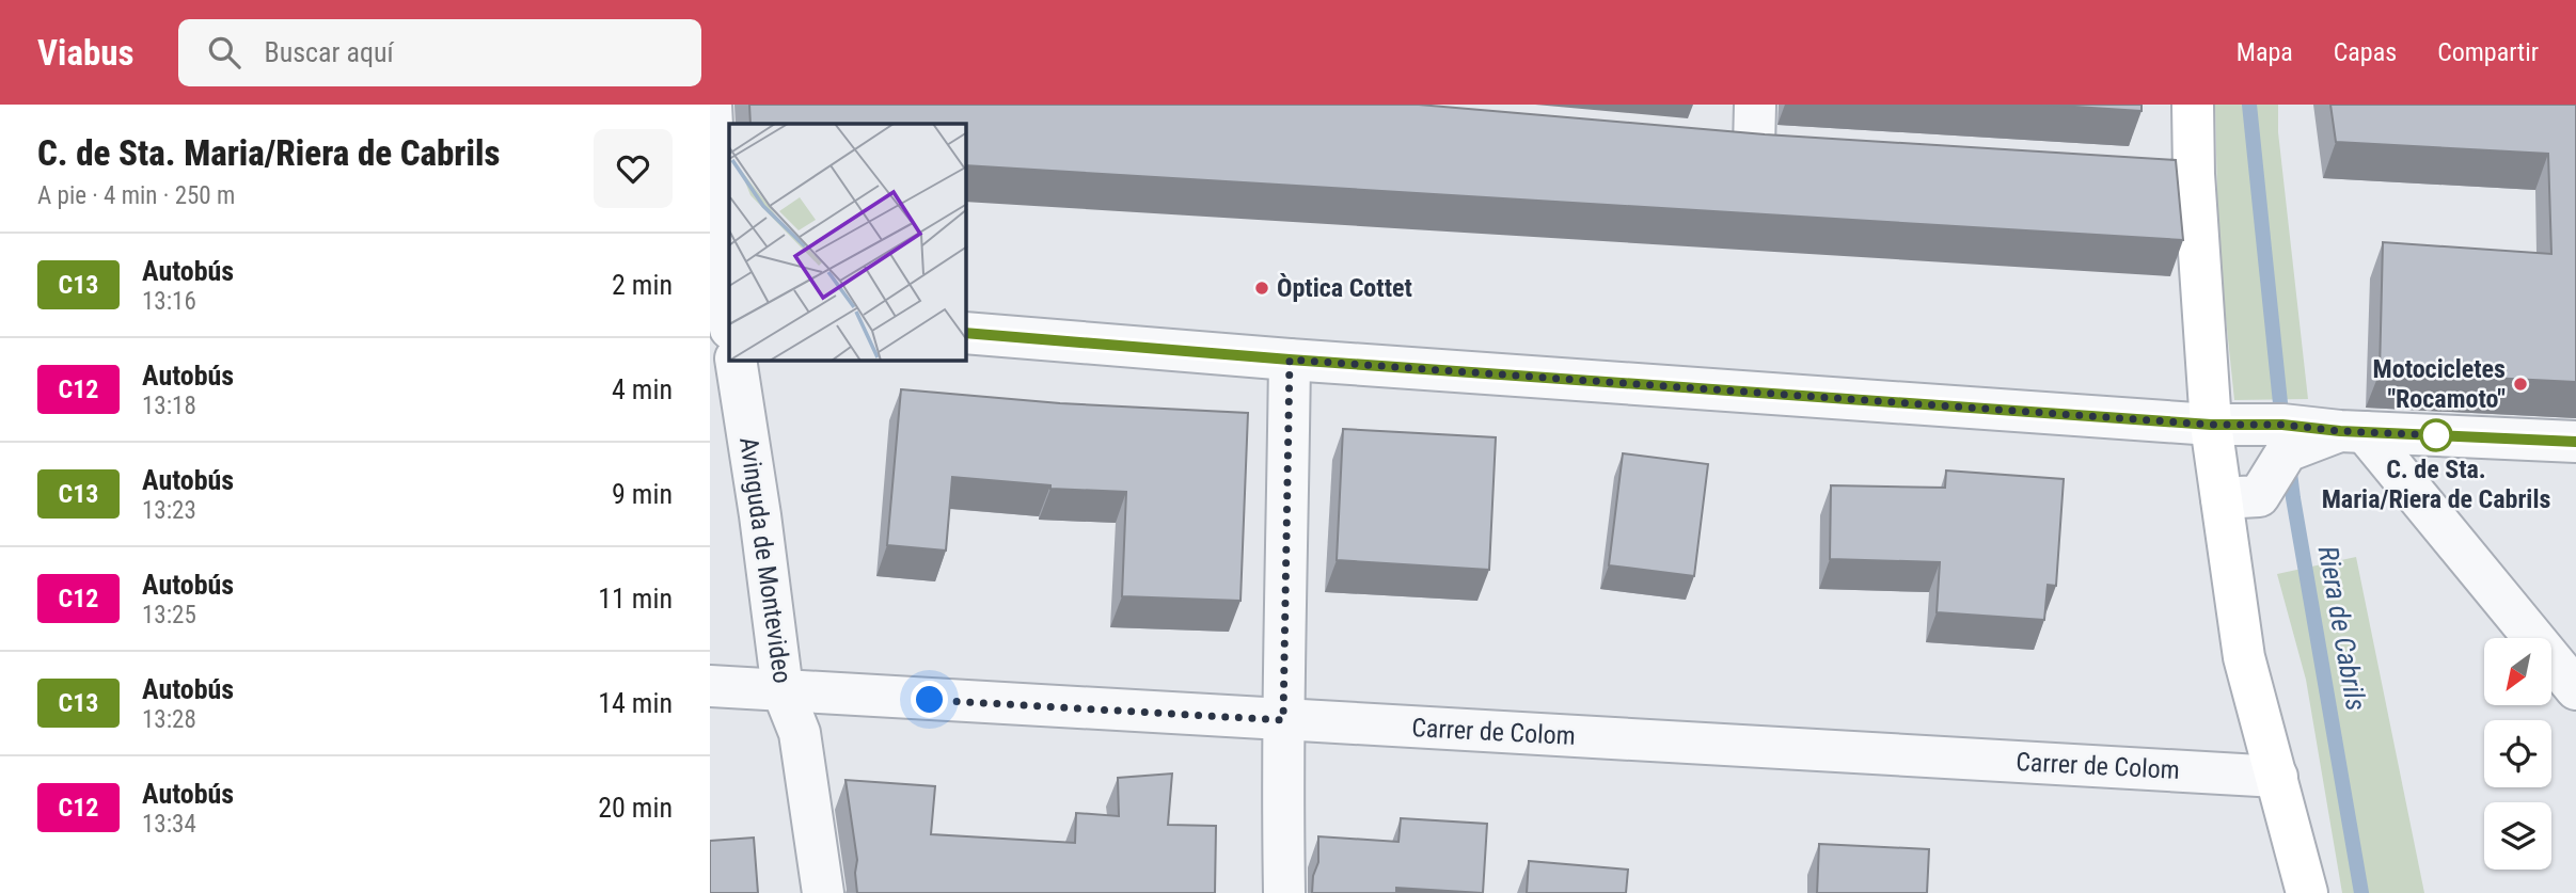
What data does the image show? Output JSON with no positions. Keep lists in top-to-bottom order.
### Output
{
  "streets": {
    "street": ["Avinguda de Montevideo", "Carrer de Colom"]
  },
  "crossings": [
    ["Avinguda de Montevideo", "Carrer de Colom"]
  ],
  "water": ["Riera de Cabrils"],
  "places": ["Òptica Cottet", "Motocicletes \"Rocamoto\"", "C. de Sta. Maria/Riera de Cabrils"],
  "lines": ["bus line C13"],
  "north": "bottom left",
  "page": {
    "header": "Viabus",
    "search": "Buscar aquí",
    "nav": ["Mapa", "Capas", "Compartir"],
    "heading": ["C. de Sta. Maria/Riera de Cabrils", "A pie · 4 min · 250 m"],
    "list": [
      {
        "mark": "C13",
        "name": "Autobús",
        "note": "13:16",
        "value": "2 min"
      },
      {
        "mark": "C12",
        "name": "Autobús",
        "note": "13:18",
        "value": "4 min"
      },
      {
        "mark": "C13",
        "name": "Autobús",
        "note": "13:23",
        "value": "9 min"
      },
      {
        "mark": "C12",
        "name": "Autobús",
        "note": "13:25",
        "value": "11 min"
      },
      {
        "mark": "C13",
        "name": "Autobús",
        "note": "13:28",
        "value": "14 min"
      },
      {
        "mark": "C12",
        "name": "Autobús",
        "note": "13:34",
        "value": "20 min"
      }
    ]
  }
}
